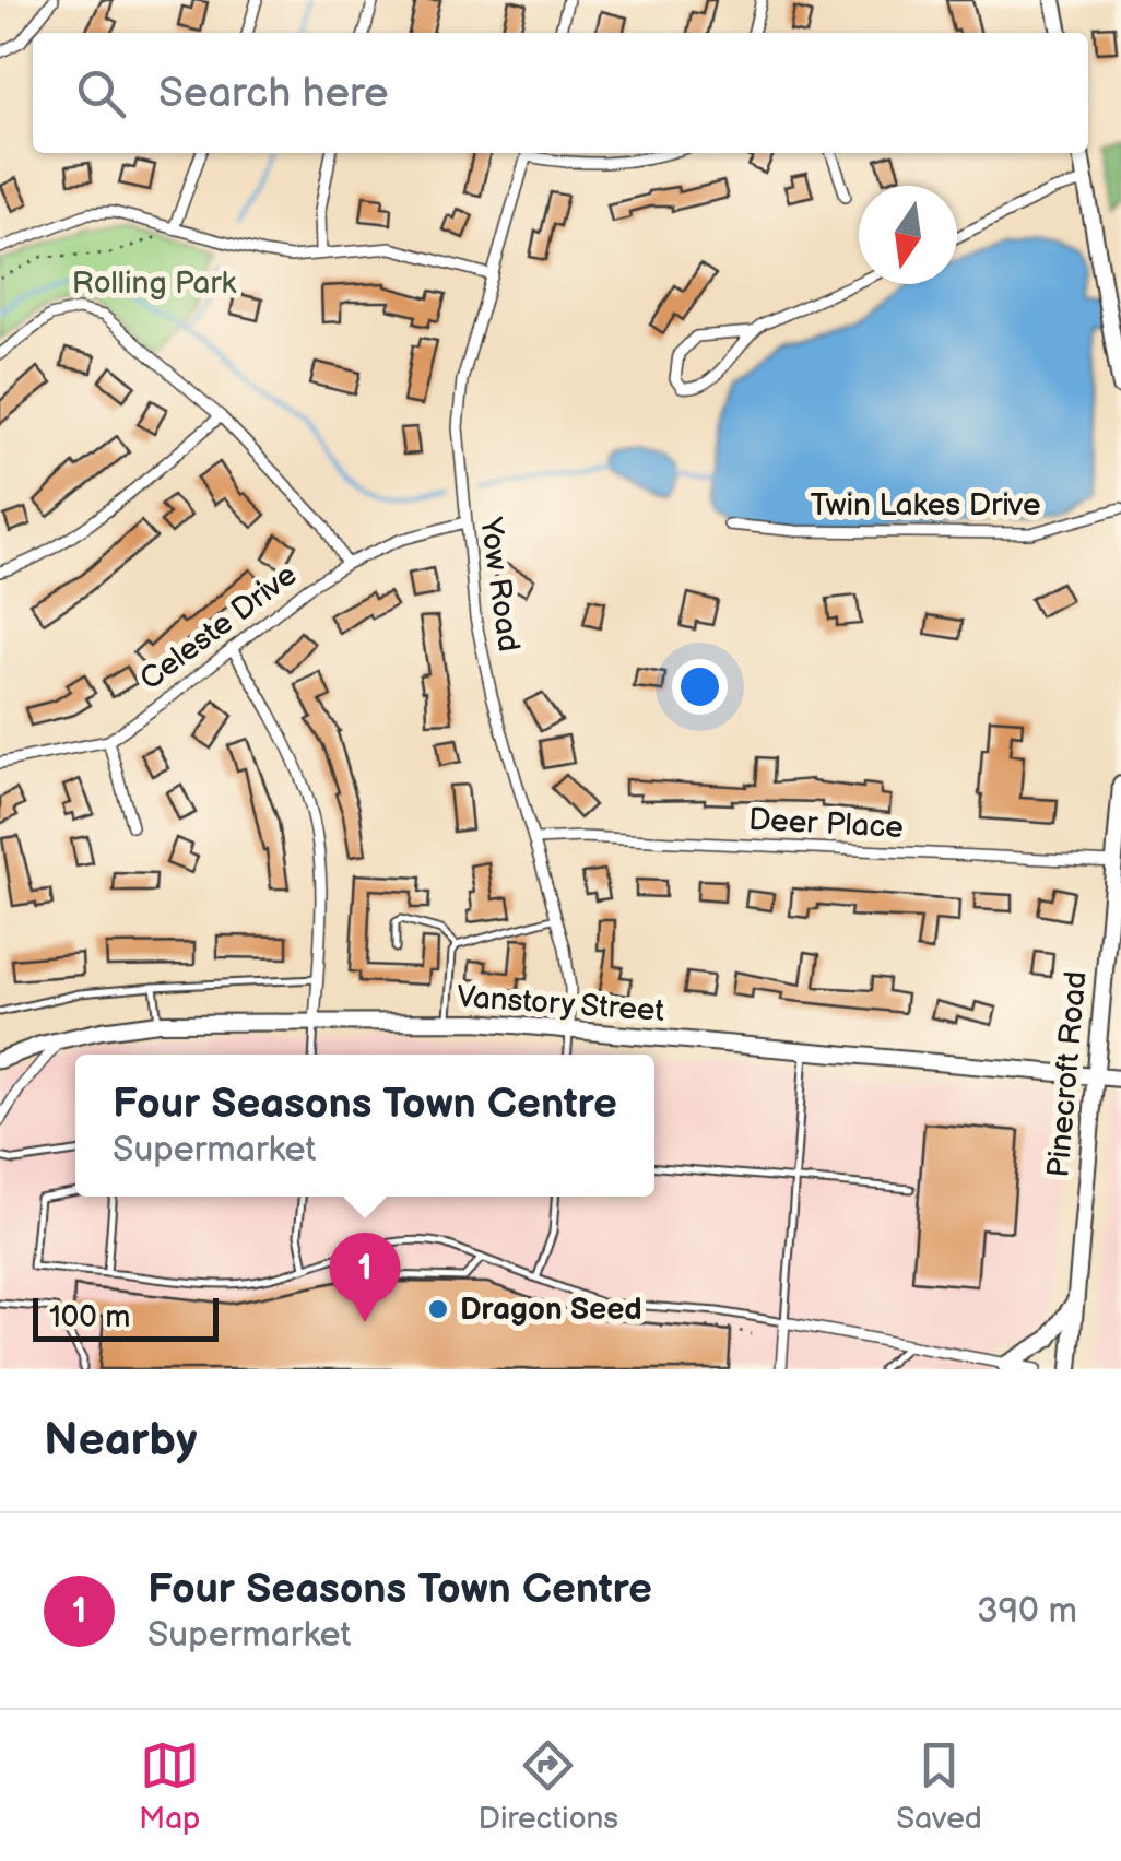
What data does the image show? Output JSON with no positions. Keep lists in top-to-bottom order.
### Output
{
  "streets": {
    "street": [
      "Twin Lakes Drive",
      "Yow Road",
      "Celeste Drive",
      "Deer Place",
      "Vanstory Street",
      "Pinecroft Road"
    ]
  },
  "crossings": [
    ["Yow Road", "Celeste Drive"],
    ["Yow Road", "Deer Place"],
    ["Yow Road", "Vanstory Street"],
    ["Deer Place", "Pinecroft Road"],
    ["Vanstory Street", "Pinecroft Road"]
  ],
  "parks": ["Rolling Park"],
  "places": ["Dragon Seed"],
  "scale_bar": "100 m",
  "north": "bottom",
  "page": {
    "search": "Search here",
    "popup": ["Four Seasons Town Centre", "Supermarket"],
    "pins": "1",
    "scale": "100 m",
    "heading": "Nearby",
    "list": [
      {
        "mark": "1",
        "name": "Four Seasons Town Centre",
        "note": "Supermarket",
        "value": "390 m"
      }
    ],
    "nav": ["Map", "Directions", "Saved"]
  }
}
